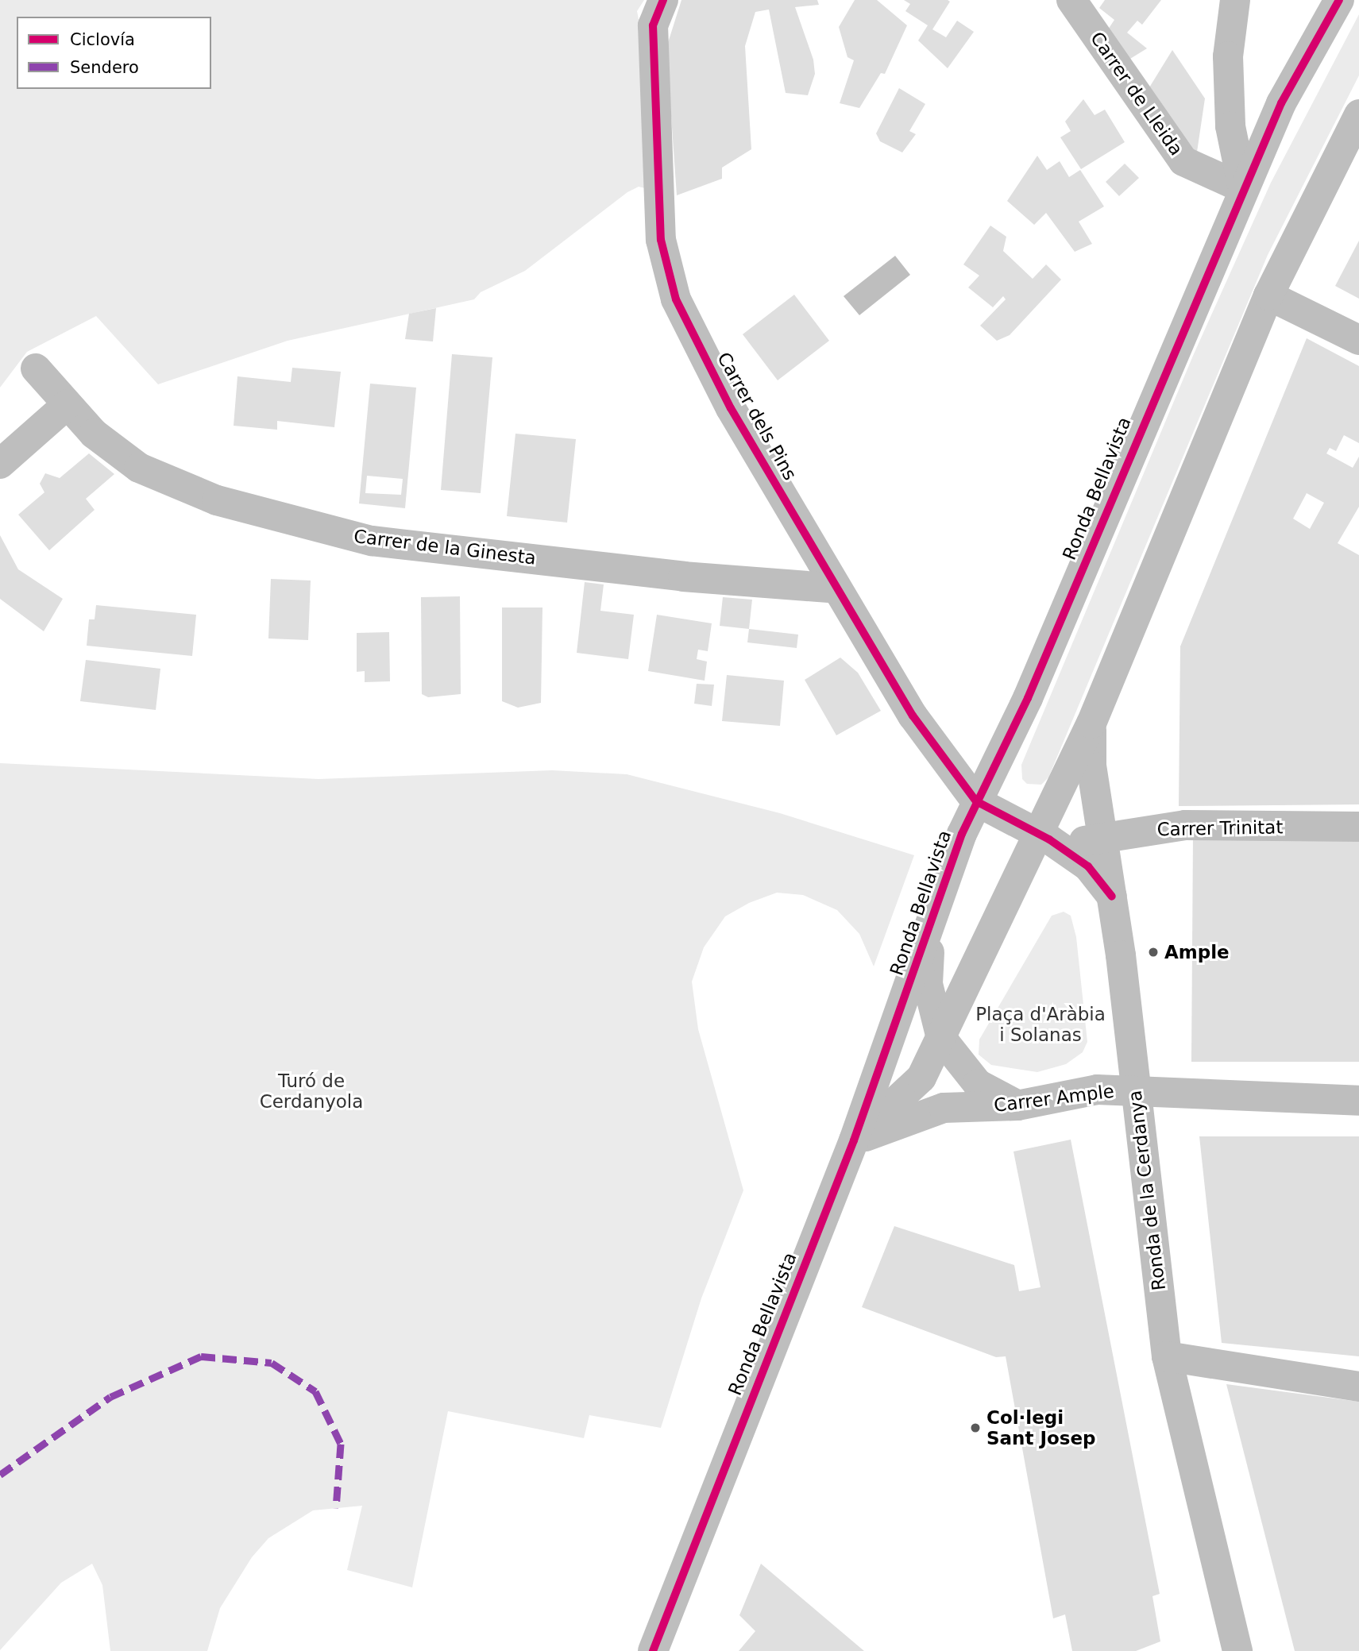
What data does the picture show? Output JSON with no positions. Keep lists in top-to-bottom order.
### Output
{
  "streets": {
    "street": [
      "Carrer de Lleida",
      "Carrer dels Pins",
      "Ronda Bellavista",
      "Carrer de la Ginesta",
      "Carrer Trinitat",
      "Carrer Ample",
      "Ronda de la Cerdanya"
    ]
  },
  "crossings": [
    ["Carrer de Lleida", "Ronda Bellavista"],
    ["Carrer dels Pins", "Ronda Bellavista"],
    ["Carrer dels Pins", "Carrer de la Ginesta"],
    ["Ronda Bellavista", "Carrer Trinitat"],
    ["Ronda Bellavista", "Carrer Ample"],
    ["Ronda Bellavista", "Ronda de la Cerdanya"],
    ["Carrer Trinitat", "Ronda de la Cerdanya"],
    ["Carrer Ample", "Ronda de la Cerdanya"]
  ],
  "parks": ["Plaça d'Aràbia i Solanas", "Turó de Cerdanyola"],
  "places": ["Ample", "Col·legi Sant Josep"],
  "legend": ["Ciclovía", "Sendero"]
}
